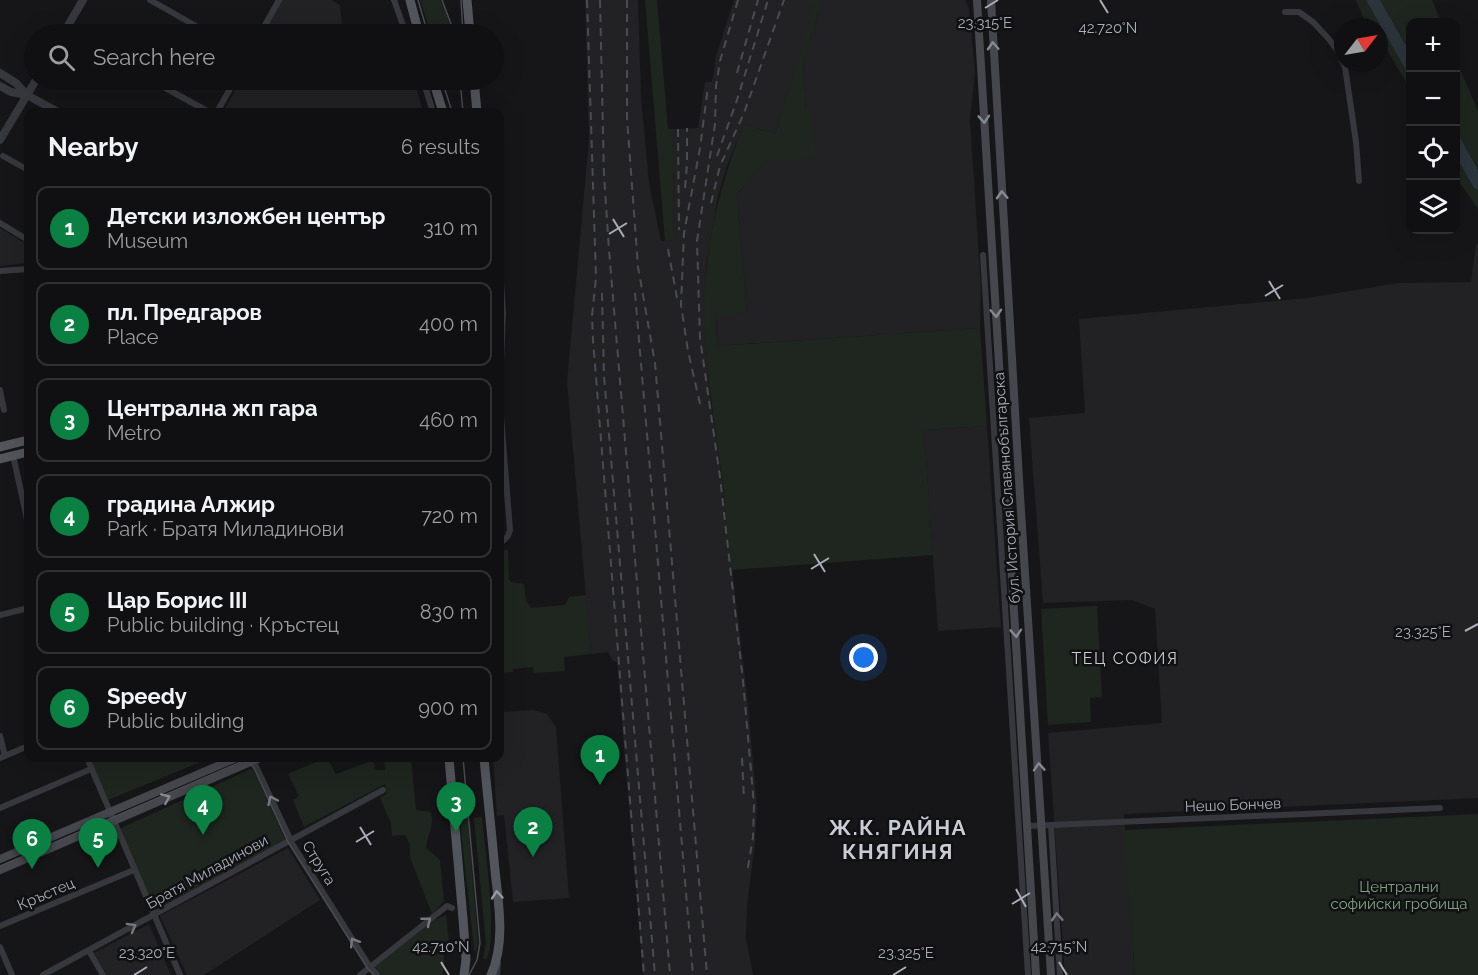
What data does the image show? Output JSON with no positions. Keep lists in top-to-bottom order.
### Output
{
  "streets": {
    "main road": ["бул. История Славянобългарска"],
    "street": [
      "Нешо Бончев",
      "Струга",
      "Братя Миладинови",
      "Кръстец"
    ]
  },
  "crossings": [
    ["бул. История Славянобългарска", "Нешо Бончев"],
    ["Струга", "Братя Миладинови"]
  ],
  "one_way": ["Струга"],
  "districts": ["ТЕЦ СОФИЯ", "Ж.К. РАЙНА КНЯГИНЯ"],
  "parks": ["Централни софийски гробища"],
  "north": "top right",
  "page": {
    "map_buttons": ["+", "−"],
    "search": "Search here",
    "heading": ["Nearby", "6 results"],
    "list": [
      {
        "mark": "1",
        "name": "Детски изложбен център",
        "note": "Museum",
        "value": "310 m"
      },
      {
        "mark": "2",
        "name": "пл. Предгаров",
        "note": "Place",
        "value": "400 m"
      },
      {
        "mark": "3",
        "name": "Централна жп гара",
        "note": "Metro",
        "value": "460 m"
      },
      {
        "mark": "4",
        "name": "градина Алжир",
        "note": "Park · Братя Миладинови",
        "value": "720 m"
      },
      {
        "mark": "5",
        "name": "Цар Борис III",
        "note": "Public building · Кръстец",
        "value": "830 m"
      },
      {
        "mark": "6",
        "name": "Speedy",
        "note": "Public building",
        "value": "900 m"
      }
    ],
    "pins": [
      "1",
      "3",
      "4",
      "2",
      "5",
      "6"
    ]
  },
  "coordinates": [
    "23.315°E",
    "42.720°N",
    "23.325°E",
    "42.710°N",
    "42.715°N",
    "23.320°E"
  ]
}
